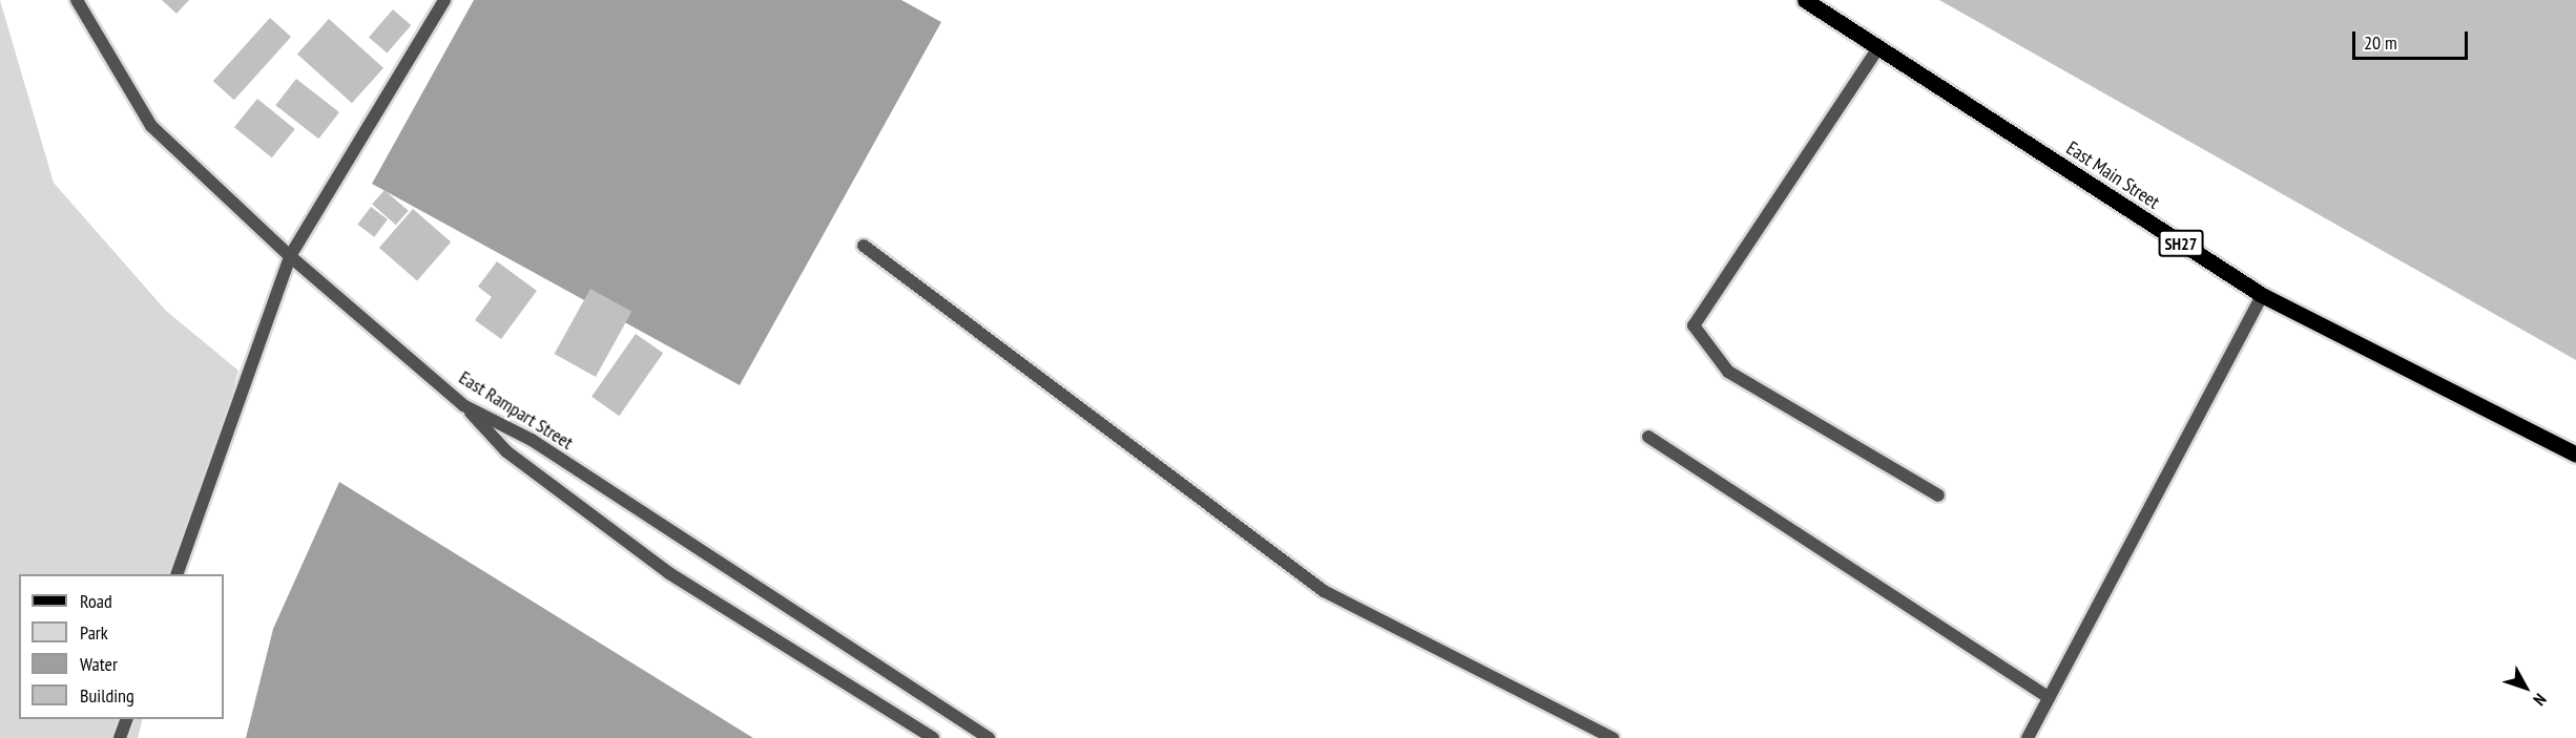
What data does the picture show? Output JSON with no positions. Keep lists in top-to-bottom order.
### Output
{
  "streets": {
    "main road": ["East Main Street", "SH27"],
    "street": ["East Rampart Street"]
  },
  "legend": [
    "Road",
    "Park",
    "Water",
    "Building"
  ],
  "scale_bar": "20 m",
  "north": "bottom right"
}
